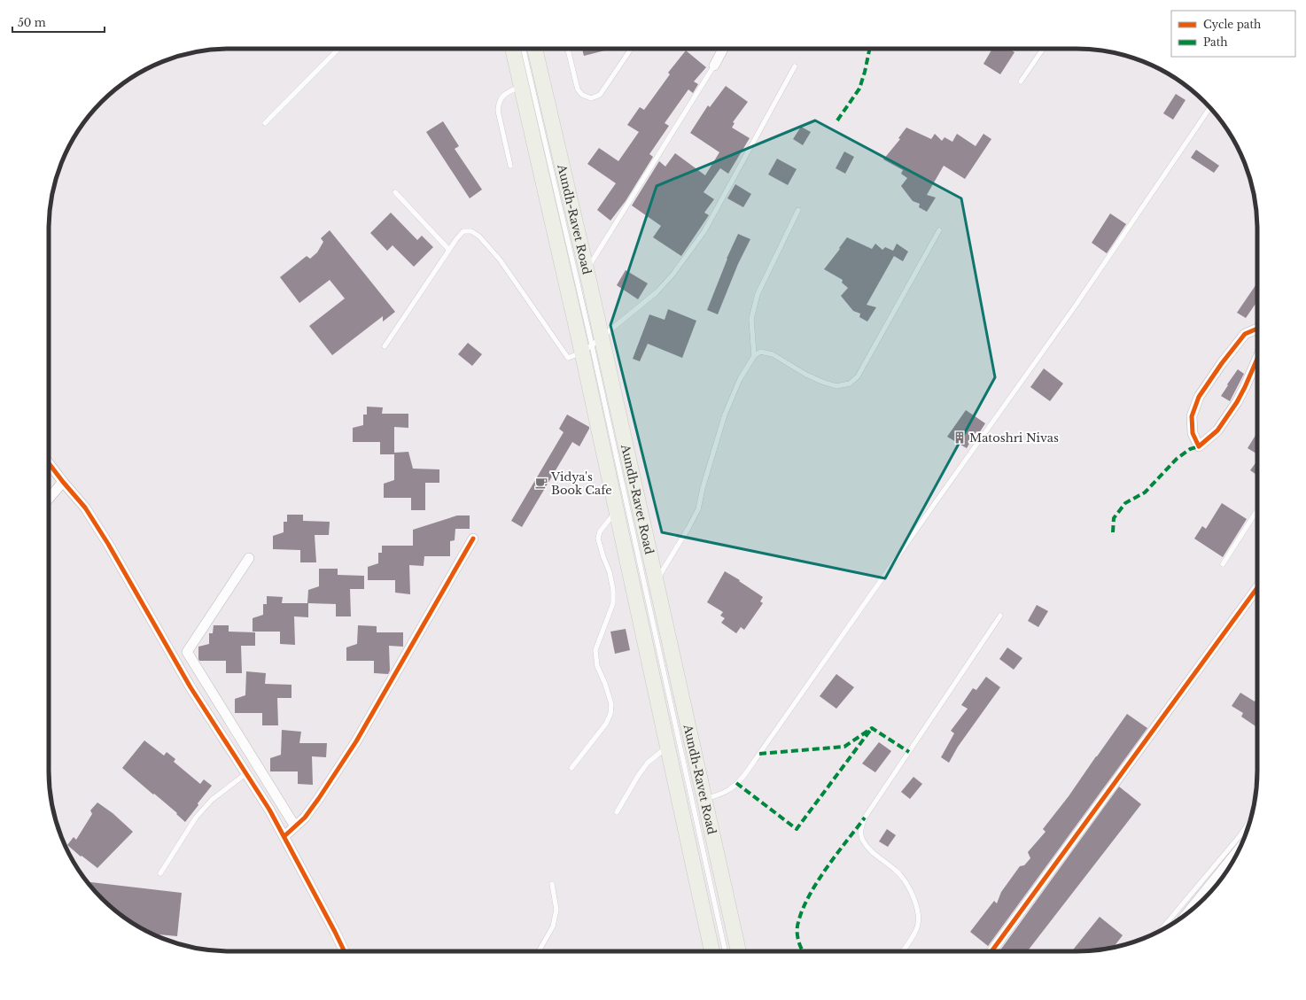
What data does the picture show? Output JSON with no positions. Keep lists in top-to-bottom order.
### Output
{
  "streets": {
    "main road": ["Aundh-Ravet Road"]
  },
  "places": {
    "building": ["Matoshri Nivas"],
    "cafe": ["Vidya's Book Cafe"]
  },
  "legend": ["Cycle path", "Path"],
  "scale_bar": "50 m"
}
